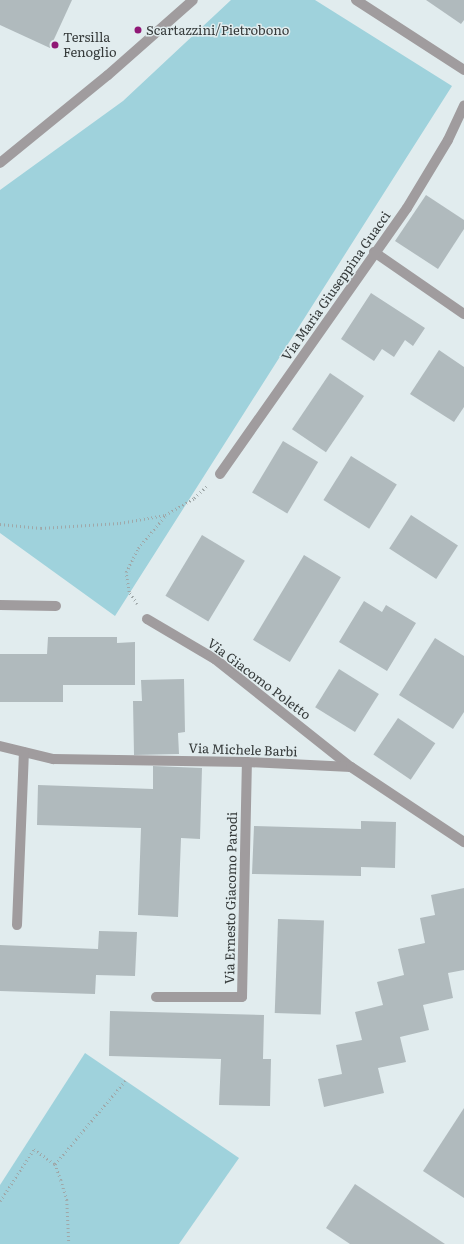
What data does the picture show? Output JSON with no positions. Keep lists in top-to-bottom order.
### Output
{
  "streets": {
    "street": [
      "Via Maria Giuseppina Guacci",
      "Via Giacomo Poletto",
      "Via Michele Barbi",
      "Via Ernesto Giacomo Parodi"
    ]
  },
  "crossings": [
    ["Via Giacomo Poletto", "Via Michele Barbi"],
    ["Via Michele Barbi", "Via Ernesto Giacomo Parodi"]
  ],
  "places": ["Scartazzini/Pietrobono", "Tersilla Fenoglio"]
}
